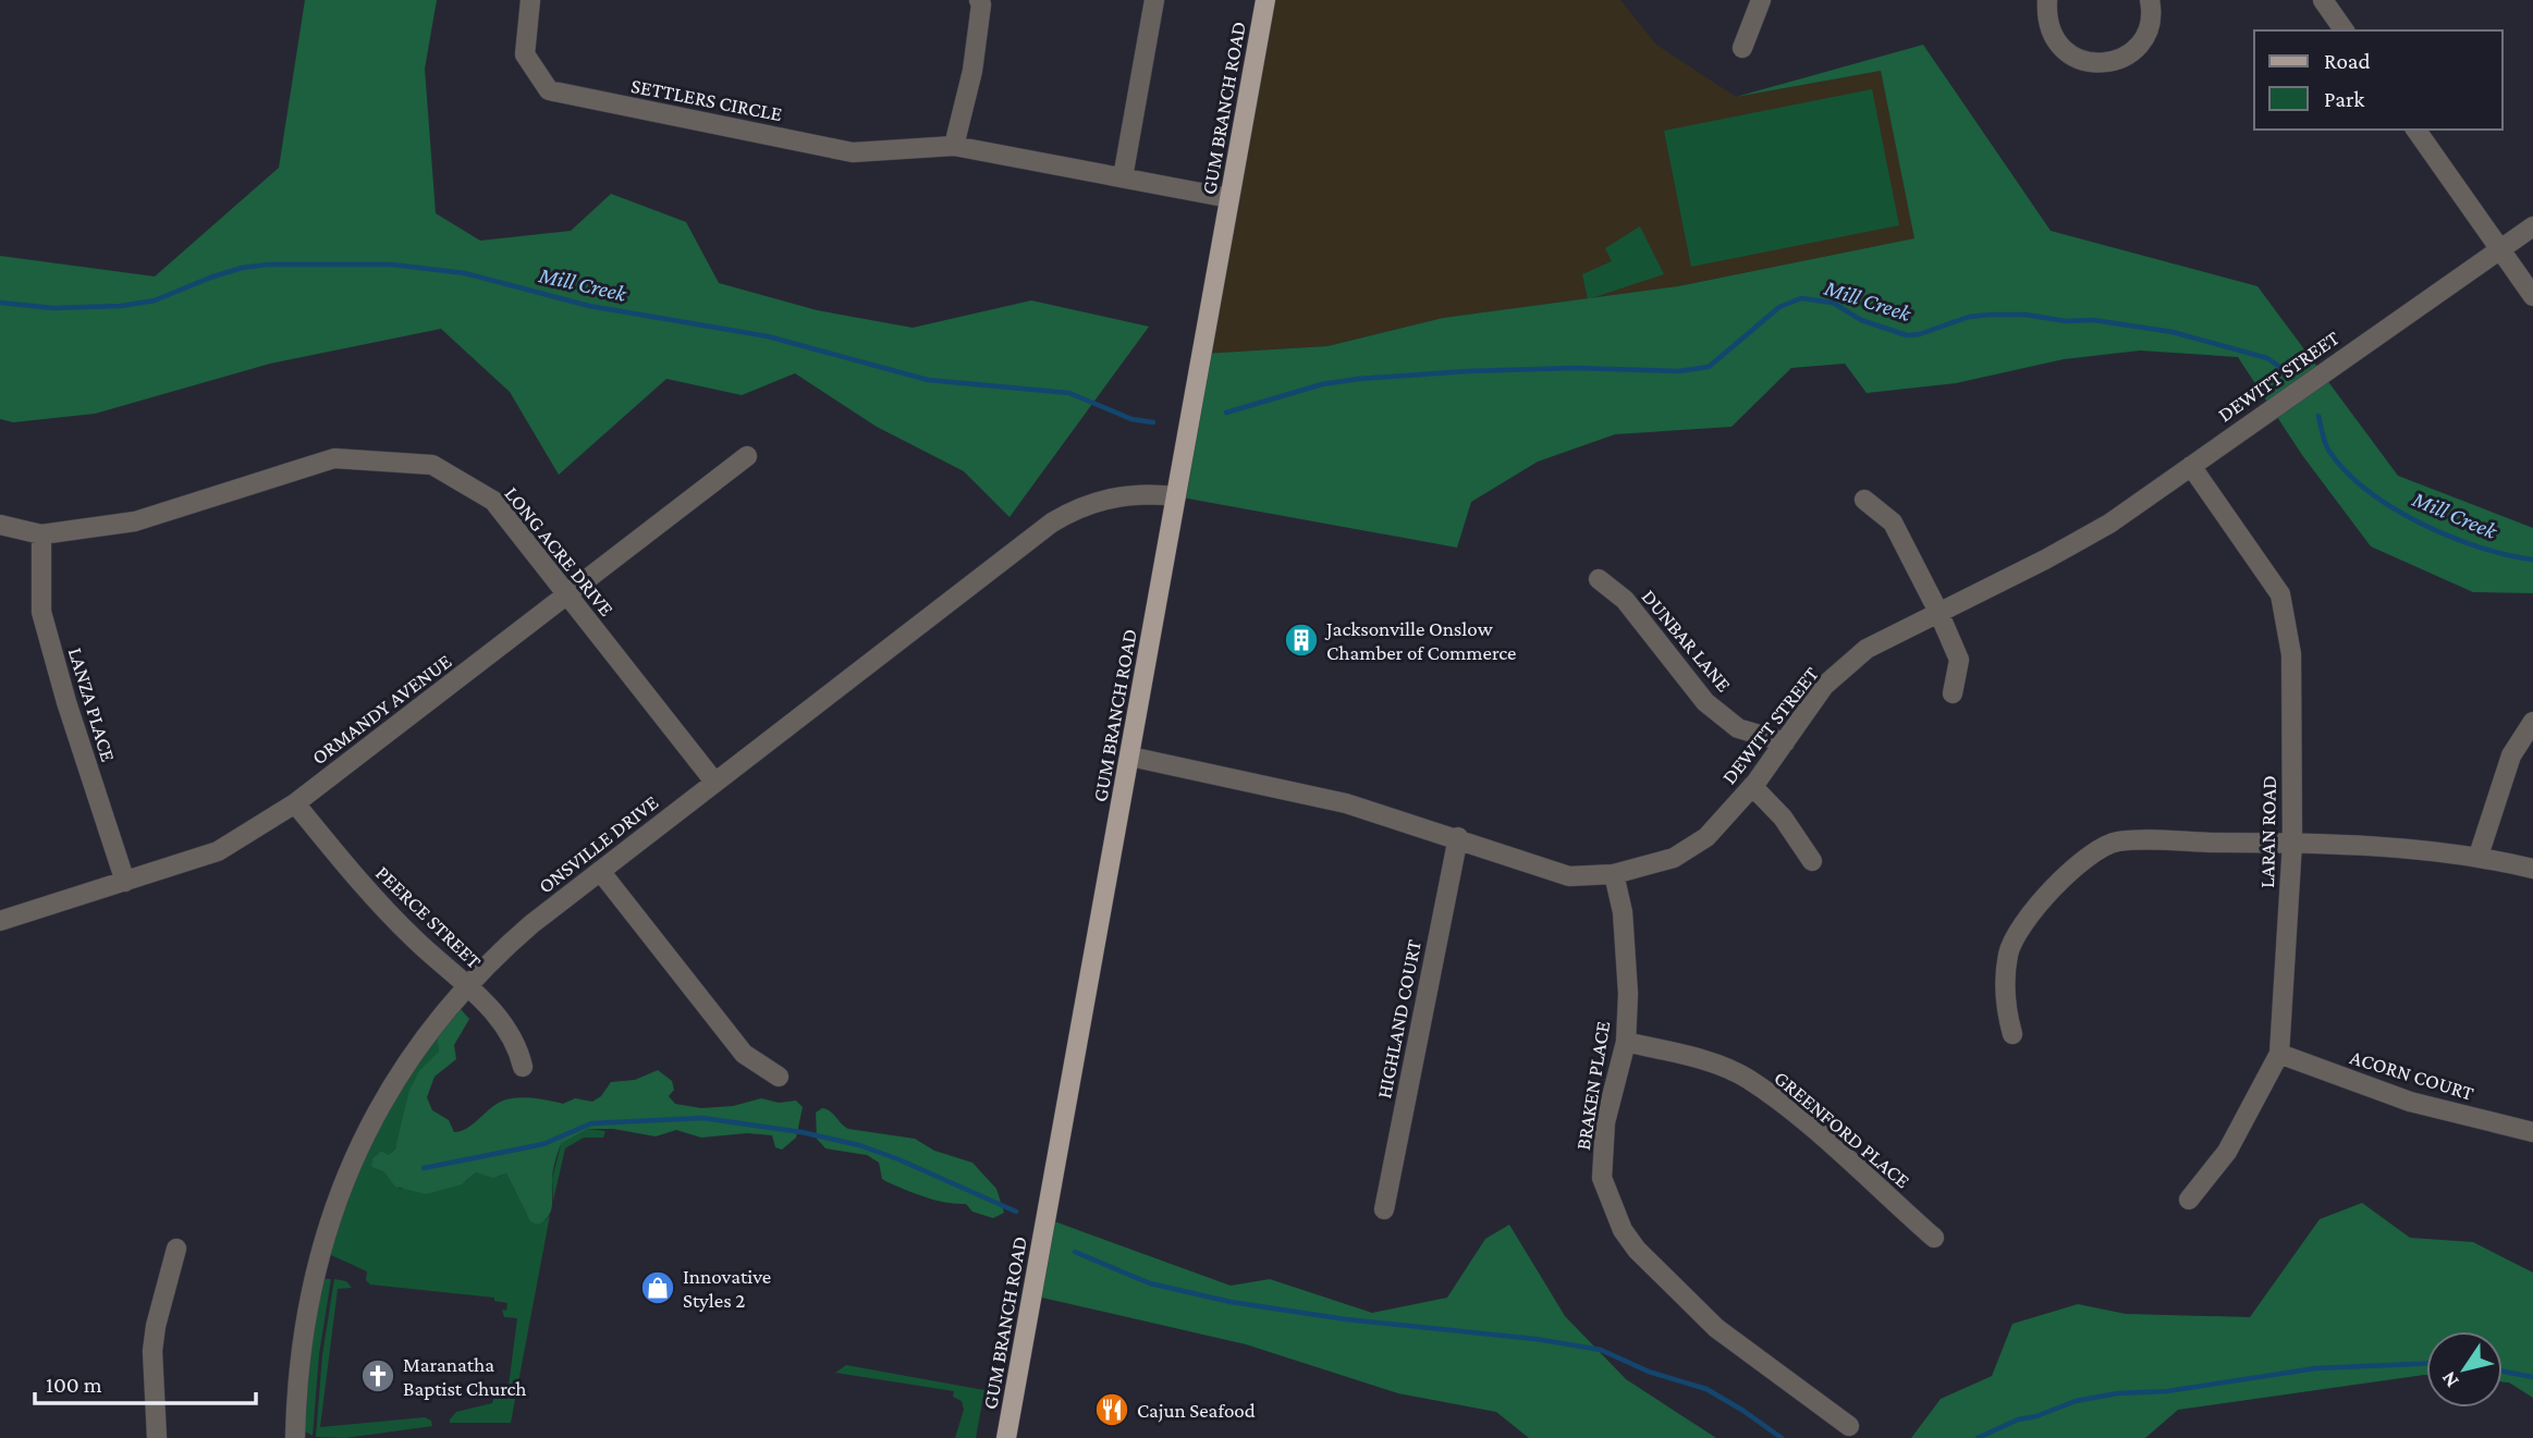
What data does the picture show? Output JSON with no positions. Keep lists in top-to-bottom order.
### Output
{
  "streets": {
    "main road": ["GUM BRANCH ROAD"],
    "street": [
      "SETTLERS CIRCLE",
      "DEWITT STREET",
      "LONG ACRE DRIVE",
      "DUNBAR LANE",
      "LANZA PLACE",
      "ORMANDY AVENUE",
      "LARAN ROAD",
      "ONSVILLE DRIVE",
      "PEERCE STREET",
      "HIGHLAND COURT",
      "ACORN COURT",
      "BRAKEN PLACE",
      "GREENFORD PLACE"
    ]
  },
  "crossings": [
    ["SETTLERS CIRCLE", "GUM BRANCH ROAD"],
    ["GUM BRANCH ROAD", "DEWITT STREET"],
    ["GUM BRANCH ROAD", "ONSVILLE DRIVE"],
    ["DEWITT STREET", "DUNBAR LANE"],
    ["DEWITT STREET", "LARAN ROAD"],
    ["DEWITT STREET", "HIGHLAND COURT"],
    ["DEWITT STREET", "BRAKEN PLACE"],
    ["LONG ACRE DRIVE", "LANZA PLACE"],
    ["LONG ACRE DRIVE", "ORMANDY AVENUE"],
    ["LONG ACRE DRIVE", "ONSVILLE DRIVE"],
    ["LANZA PLACE", "ORMANDY AVENUE"],
    ["ORMANDY AVENUE", "PEERCE STREET"],
    ["LARAN ROAD", "ACORN COURT"],
    ["ONSVILLE DRIVE", "PEERCE STREET"],
    ["BRAKEN PLACE", "GREENFORD PLACE"]
  ],
  "water": ["Mill Creek"],
  "places": {
    "building": ["Jacksonville Onslow Chamber of Commerce"],
    "shop": ["Innovative Styles 2"],
    "church": ["Maranatha Baptist Church"],
    "restaurant": ["Cajun Seafood"]
  },
  "legend": ["Road", "Park"],
  "scale_bar": "100 m",
  "north": "bottom left"
}
